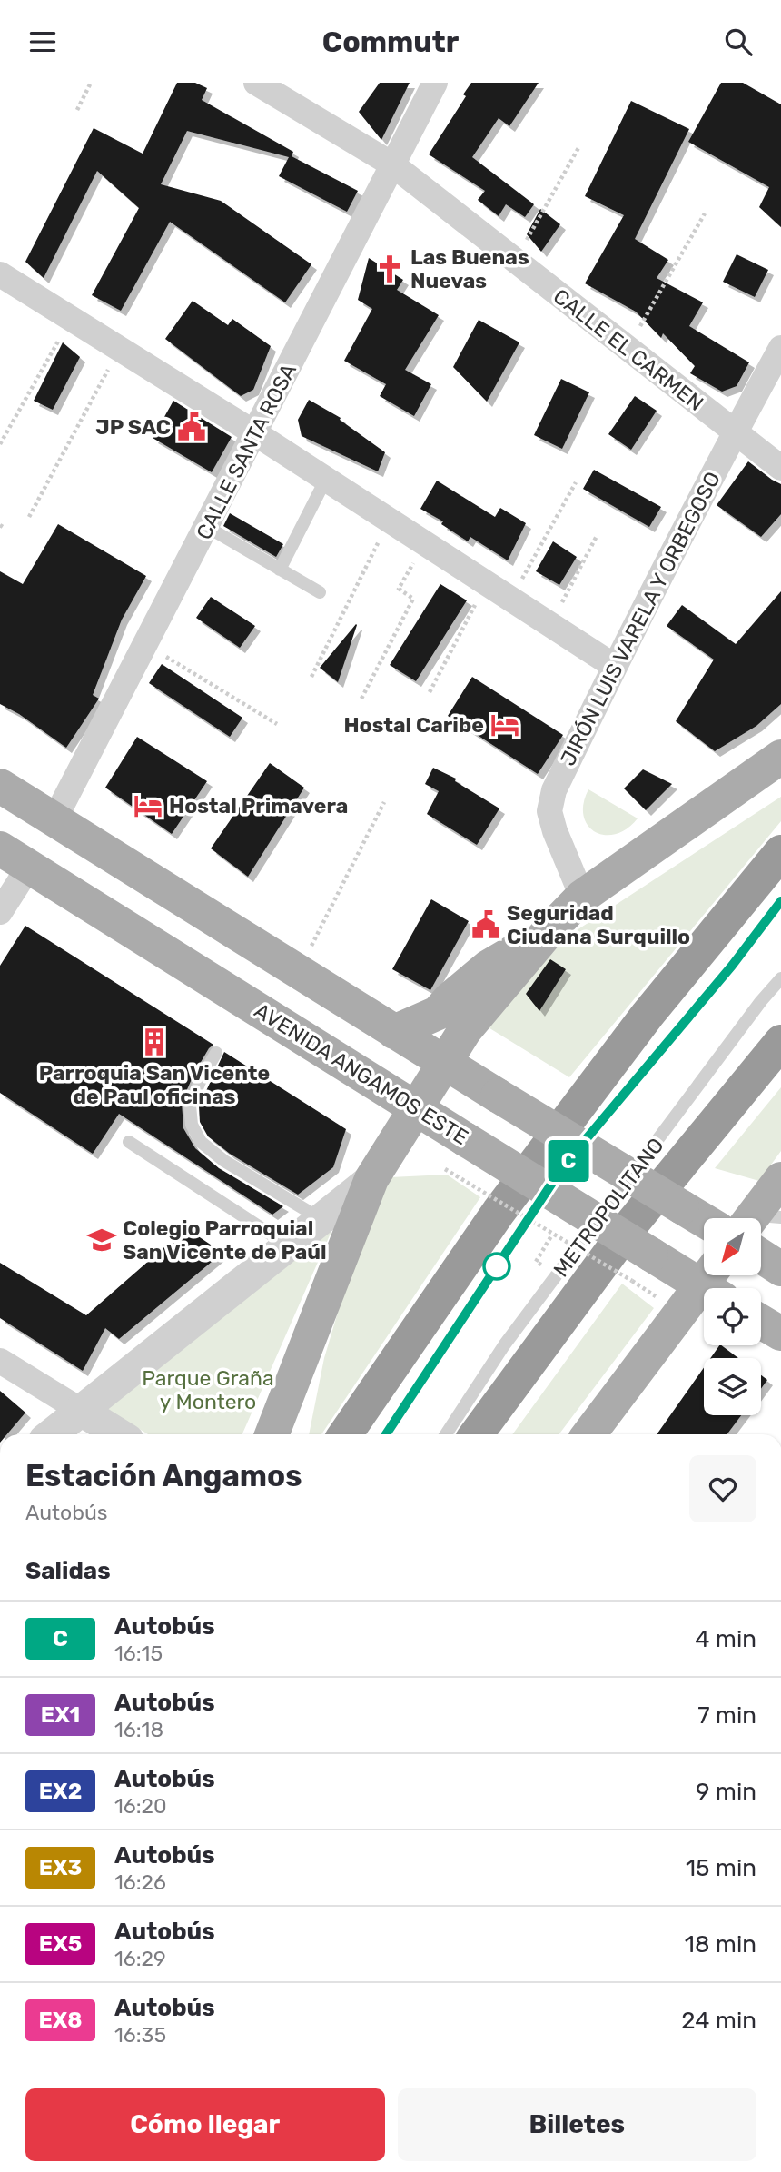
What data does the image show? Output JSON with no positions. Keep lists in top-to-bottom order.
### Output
{
  "streets": {
    "main road": ["AVENIDA ANGAMOS ESTE"],
    "street": ["CALLE EL CARMEN", "CALLE SANTA ROSA", "JIRÓN LUIS VARELA Y ORBEGOSO"],
    "lane": ["METROPOLITANO"]
  },
  "crossings": [
    ["CALLE EL CARMEN", "CALLE SANTA ROSA"],
    ["CALLE EL CARMEN", "JIRÓN LUIS VARELA Y ORBEGOSO"]
  ],
  "parks": ["Parque Graña y Montero"],
  "places": {
    "church": ["Las Buenas Nuevas"],
    "public building": ["JP SAC", "Seguridad Ciudana Surquillo"],
    "hotel": ["Hostal Caribe", "Hostal Primavera"],
    "building": ["Parroquia San Vicente de Paul oficinas"],
    "school or university": ["Colegio Parroquial San Vicente de Paúl"]
  },
  "lines": ["bus line C"],
  "north": "bottom left",
  "page": {
    "header": "Commutr",
    "on_map": "C",
    "heading": [
      ["Estación Angamos", "Autobús"],
      "Salidas"
    ],
    "list": [
      {
        "mark": "C",
        "name": "Autobús",
        "note": "16:15",
        "value": "4 min"
      },
      {
        "mark": "EX1",
        "name": "Autobús",
        "note": "16:18",
        "value": "7 min"
      },
      {
        "mark": "EX2",
        "name": "Autobús",
        "note": "16:20",
        "value": "9 min"
      },
      {
        "mark": "EX3",
        "name": "Autobús",
        "note": "16:26",
        "value": "15 min"
      },
      {
        "mark": "EX5",
        "name": "Autobús",
        "note": "16:29",
        "value": "18 min"
      },
      {
        "mark": "EX8",
        "name": "Autobús",
        "note": "16:35",
        "value": "24 min"
      }
    ],
    "buttons": ["Cómo llegar", "Billetes"]
  }
}
